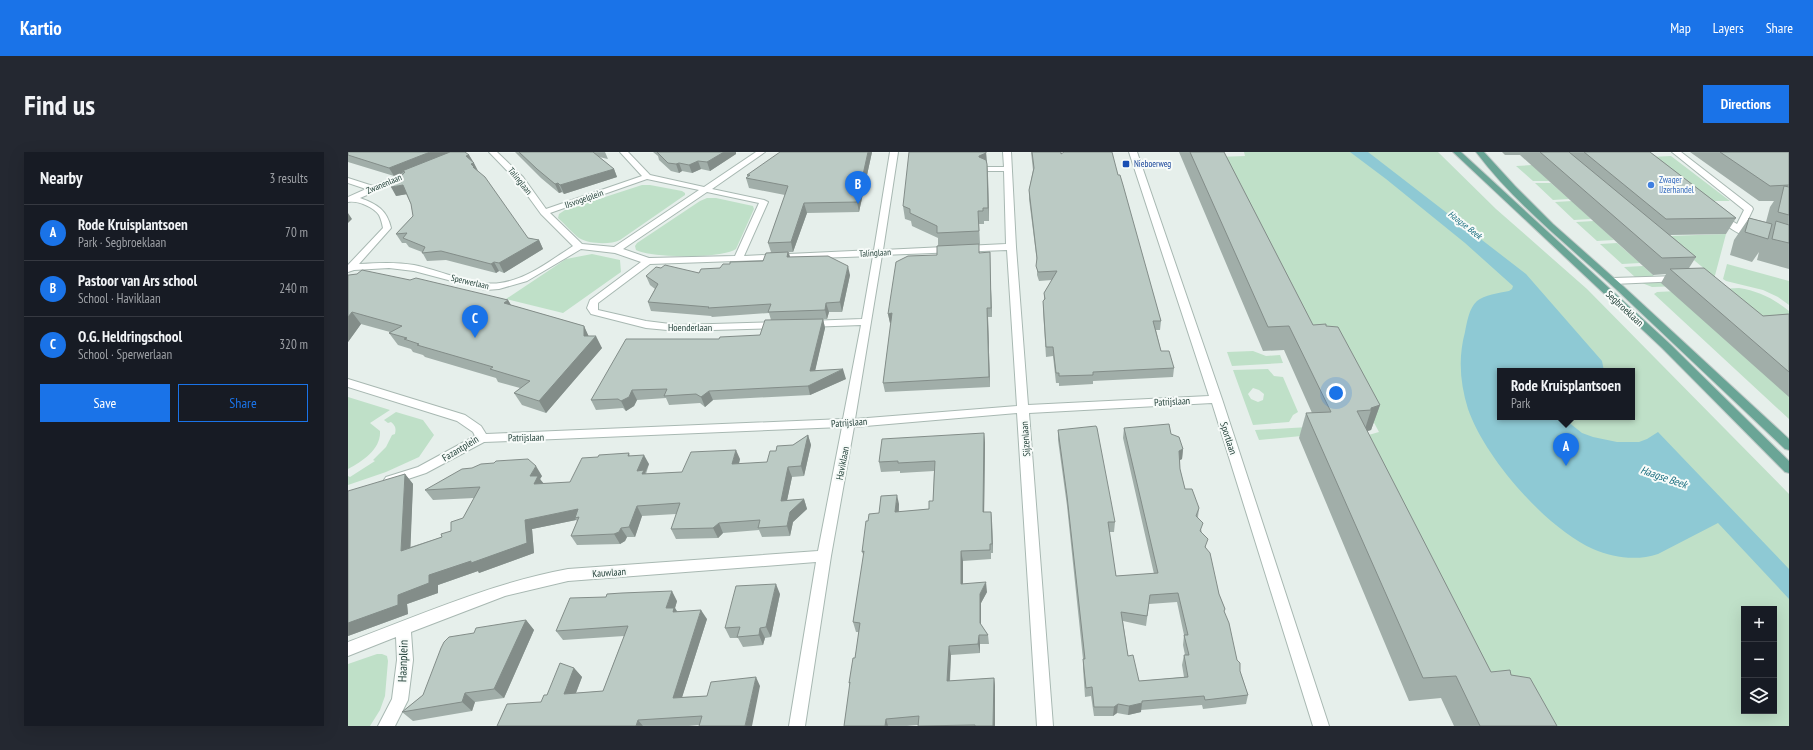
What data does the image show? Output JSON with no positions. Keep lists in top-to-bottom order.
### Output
{
  "streets": {
    "main road": ["Segbroeklaan"],
    "street": [
      "Talinglaan",
      "Zwanenlaan",
      "IJsvogelplein",
      "Sperwerlaan",
      "Hoenderlaan",
      "Patrijslaan",
      "Sportlaan",
      "Sijzenlaan",
      "Fazantplein",
      "Haviklaan",
      "Kauwlaan",
      "Haanplein"
    ]
  },
  "crossings": [
    ["Talinglaan", "IJsvogelplein"],
    ["Talinglaan", "Sijzenlaan"],
    ["Talinglaan", "Haviklaan"],
    ["Hoenderlaan", "Haviklaan"],
    ["Patrijslaan", "Sportlaan"],
    ["Patrijslaan", "Sijzenlaan"],
    ["Patrijslaan", "Fazantplein"],
    ["Patrijslaan", "Haviklaan"],
    ["Haviklaan", "Kauwlaan"],
    ["Kauwlaan", "Haanplein"]
  ],
  "water": ["Haagse Beek"],
  "places": {
    "transit": ["Nieboerweg"],
    "other": ["Zwager IJzerhandel"]
  },
  "page": {
    "header": "Kartio",
    "nav": ["Map", "Layers", "Share"],
    "buttons": [
      "Directions",
      ["Save", "Share"]
    ],
    "title": "Find us",
    "heading": ["Nearby", "3 results"],
    "pins": ["B", "C", "A"],
    "list": [
      {
        "mark": "A",
        "name": "Rode Kruisplantsoen",
        "note": "Park · Segbroeklaan",
        "value": "70 m"
      },
      {
        "mark": "B",
        "name": "Pastoor van Ars school",
        "note": "School · Haviklaan",
        "value": "240 m"
      },
      {
        "mark": "C",
        "name": "O.G. Heldringschool",
        "note": "School · Sperwerlaan",
        "value": "320 m"
      }
    ],
    "popup": ["Rode Kruisplantsoen", "Park"],
    "map_buttons": ["+", "−"]
  }
}
